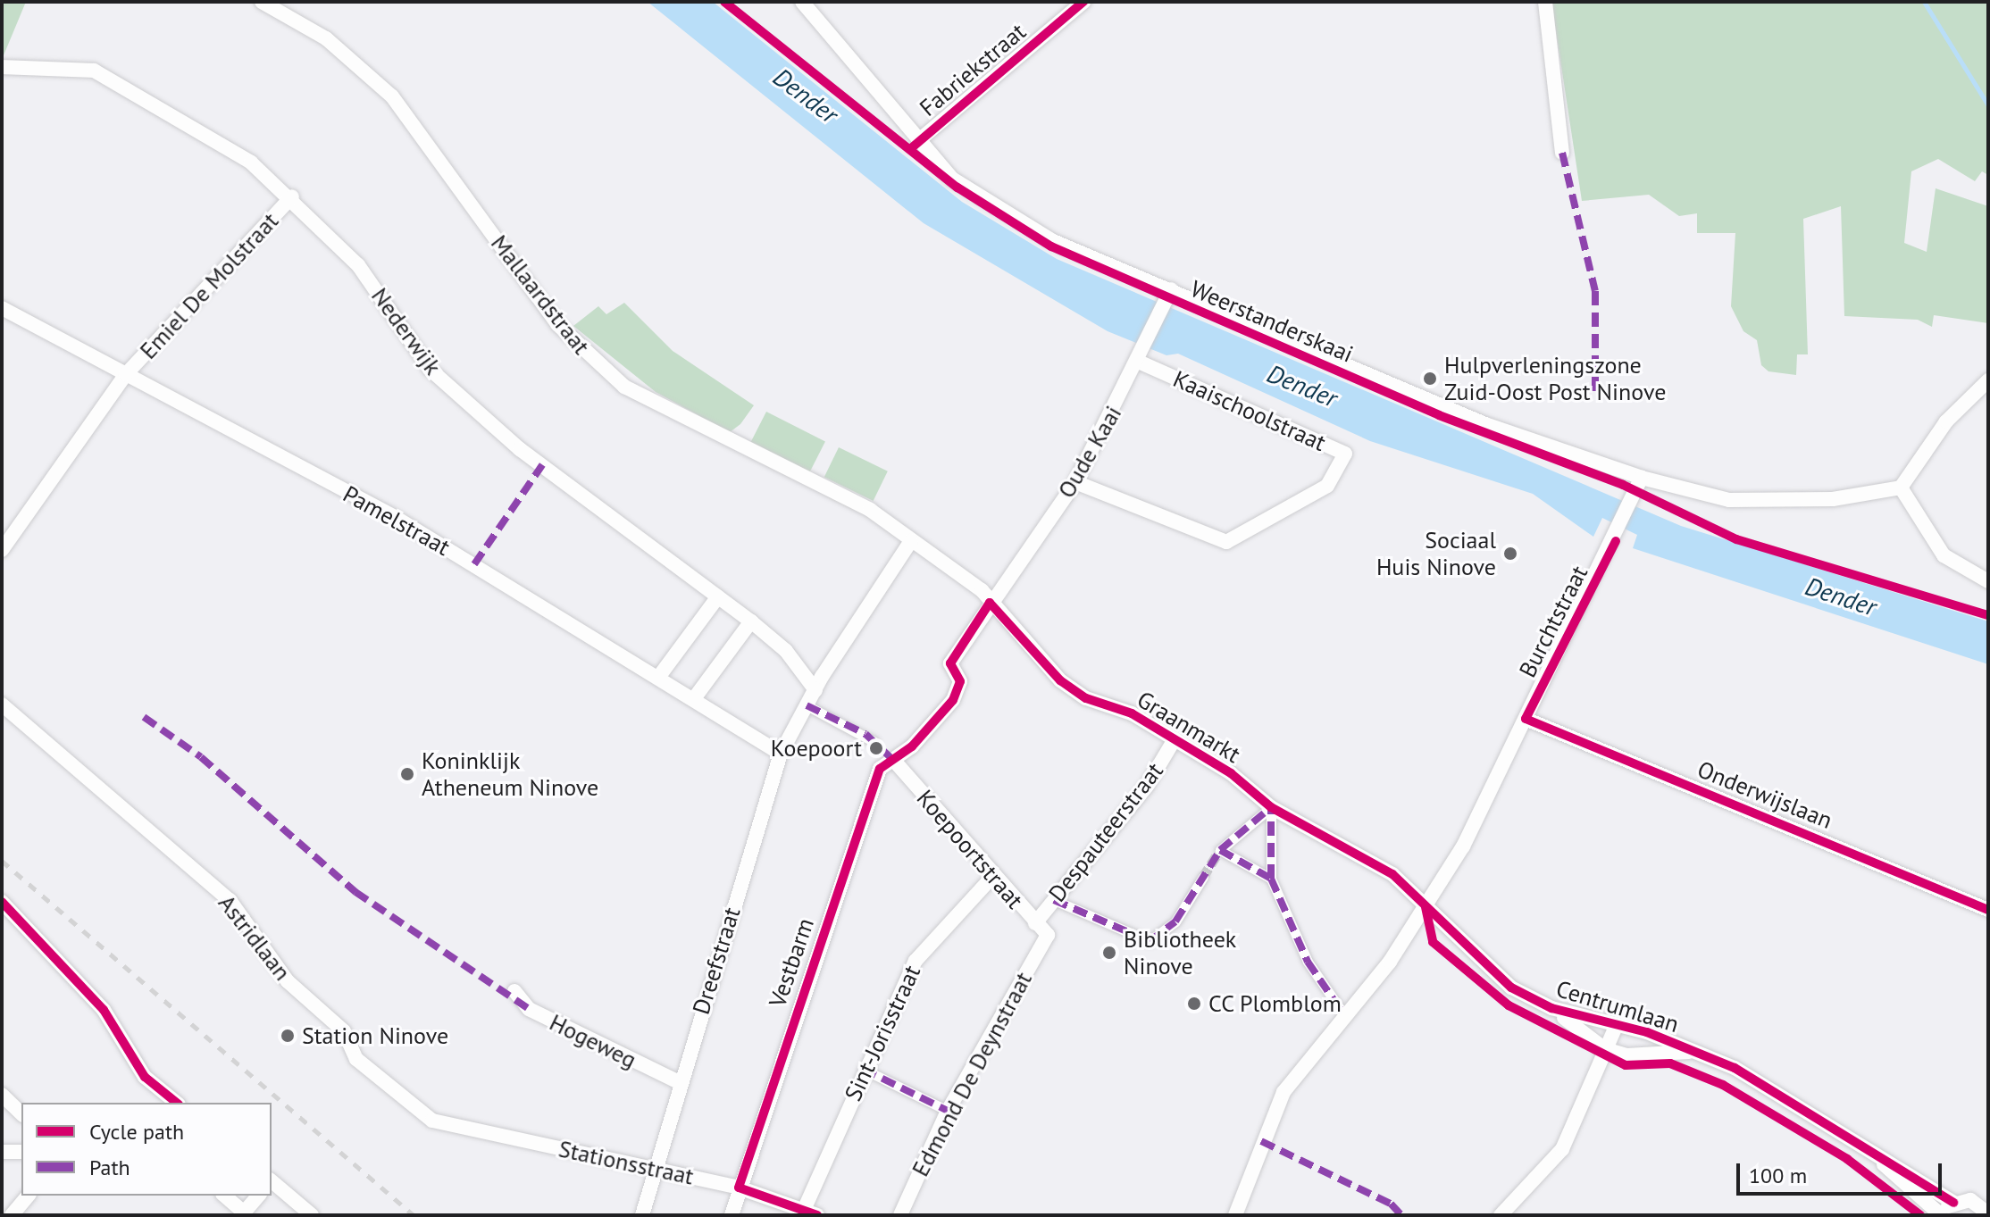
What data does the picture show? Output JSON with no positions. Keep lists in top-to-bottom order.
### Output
{
  "streets": {
    "street": [
      "Fabriekstraat",
      "Emiel De Molstraat",
      "Mallaardstraat",
      "Nederwijk",
      "Kaaischoolstraat",
      "Oude Kaai",
      "Pamelstraat",
      "Burchtstraat",
      "Graanmarkt",
      "Onderwijslaan",
      "Despauteerstraat",
      "Koepoortstraat",
      "Astridlaan",
      "Dreefstraat",
      "Vestbarm",
      "Centrumlaan",
      "Sint-Jorisstraat",
      "Hogeweg",
      "Edmond De Deynstraat",
      "Stationsstraat"
    ],
    "cycle path": ["Weerstanderskaai"]
  },
  "crossings": [
    ["Emiel De Molstraat", "Nederwijk"],
    ["Emiel De Molstraat", "Pamelstraat"],
    ["Mallaardstraat", "Oude Kaai"],
    ["Mallaardstraat", "Graanmarkt"],
    ["Mallaardstraat", "Dreefstraat"],
    ["Nederwijk", "Dreefstraat"],
    ["Kaaischoolstraat", "Oude Kaai"],
    ["Oude Kaai", "Graanmarkt"],
    ["Oude Kaai", "Koepoortstraat"],
    ["Oude Kaai", "Vestbarm"],
    ["Pamelstraat", "Dreefstraat"],
    ["Burchtstraat", "Onderwijslaan"],
    ["Burchtstraat", "Centrumlaan"],
    ["Graanmarkt", "Despauteerstraat"],
    ["Graanmarkt", "Centrumlaan"],
    ["Despauteerstraat", "Koepoortstraat"],
    ["Koepoortstraat", "Vestbarm"],
    ["Koepoortstraat", "Sint-Jorisstraat"],
    ["Koepoortstraat", "Edmond De Deynstraat"],
    ["Astridlaan", "Stationsstraat"],
    ["Dreefstraat", "Hogeweg"],
    ["Dreefstraat", "Stationsstraat"],
    ["Vestbarm", "Stationsstraat"],
    ["Sint-Jorisstraat", "Stationsstraat"]
  ],
  "water": ["Dender"],
  "places": [
    "Hulpverleningszone Zuid-Oost Post Ninove",
    "Sociaal Huis Ninove",
    "Koepoort",
    "Koninklijk Atheneum Ninove",
    "Bibliotheek Ninove",
    "CC Plomblom",
    "Station Ninove"
  ],
  "legend": ["Cycle path", "Path"],
  "scale_bar": "100 m"
}
